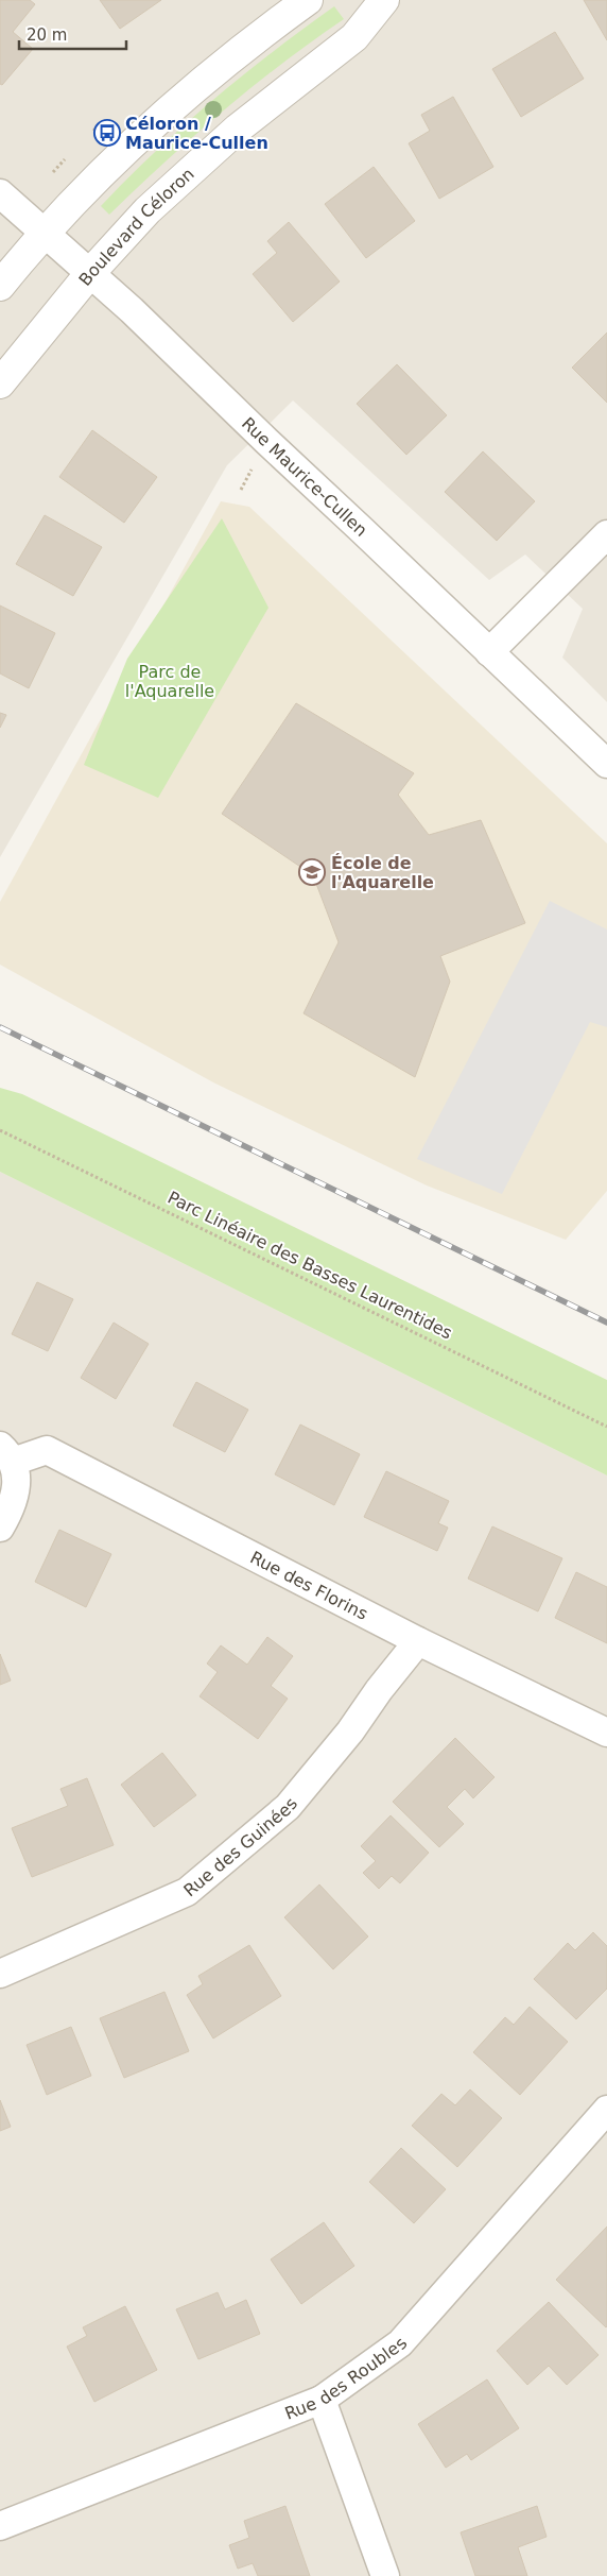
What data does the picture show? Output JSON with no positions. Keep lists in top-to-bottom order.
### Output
{
  "streets": {
    "street": [
      "Boulevard Céloron",
      "Rue Maurice-Cullen",
      "Rue des Florins",
      "Rue des Guinées",
      "Rue des Roubles"
    ],
    "path": ["Parc Linéaire des Basses Laurentides"]
  },
  "crossings": [
    ["Boulevard Céloron", "Rue Maurice-Cullen"],
    ["Rue des Florins", "Rue des Guinées"]
  ],
  "parks": ["Parc de l'Aquarelle"],
  "places": {
    "bus stop": ["Céloron / Maurice-Cullen"],
    "school or university": ["École de l'Aquarelle"]
  },
  "scale_bar": "20 m"
}
